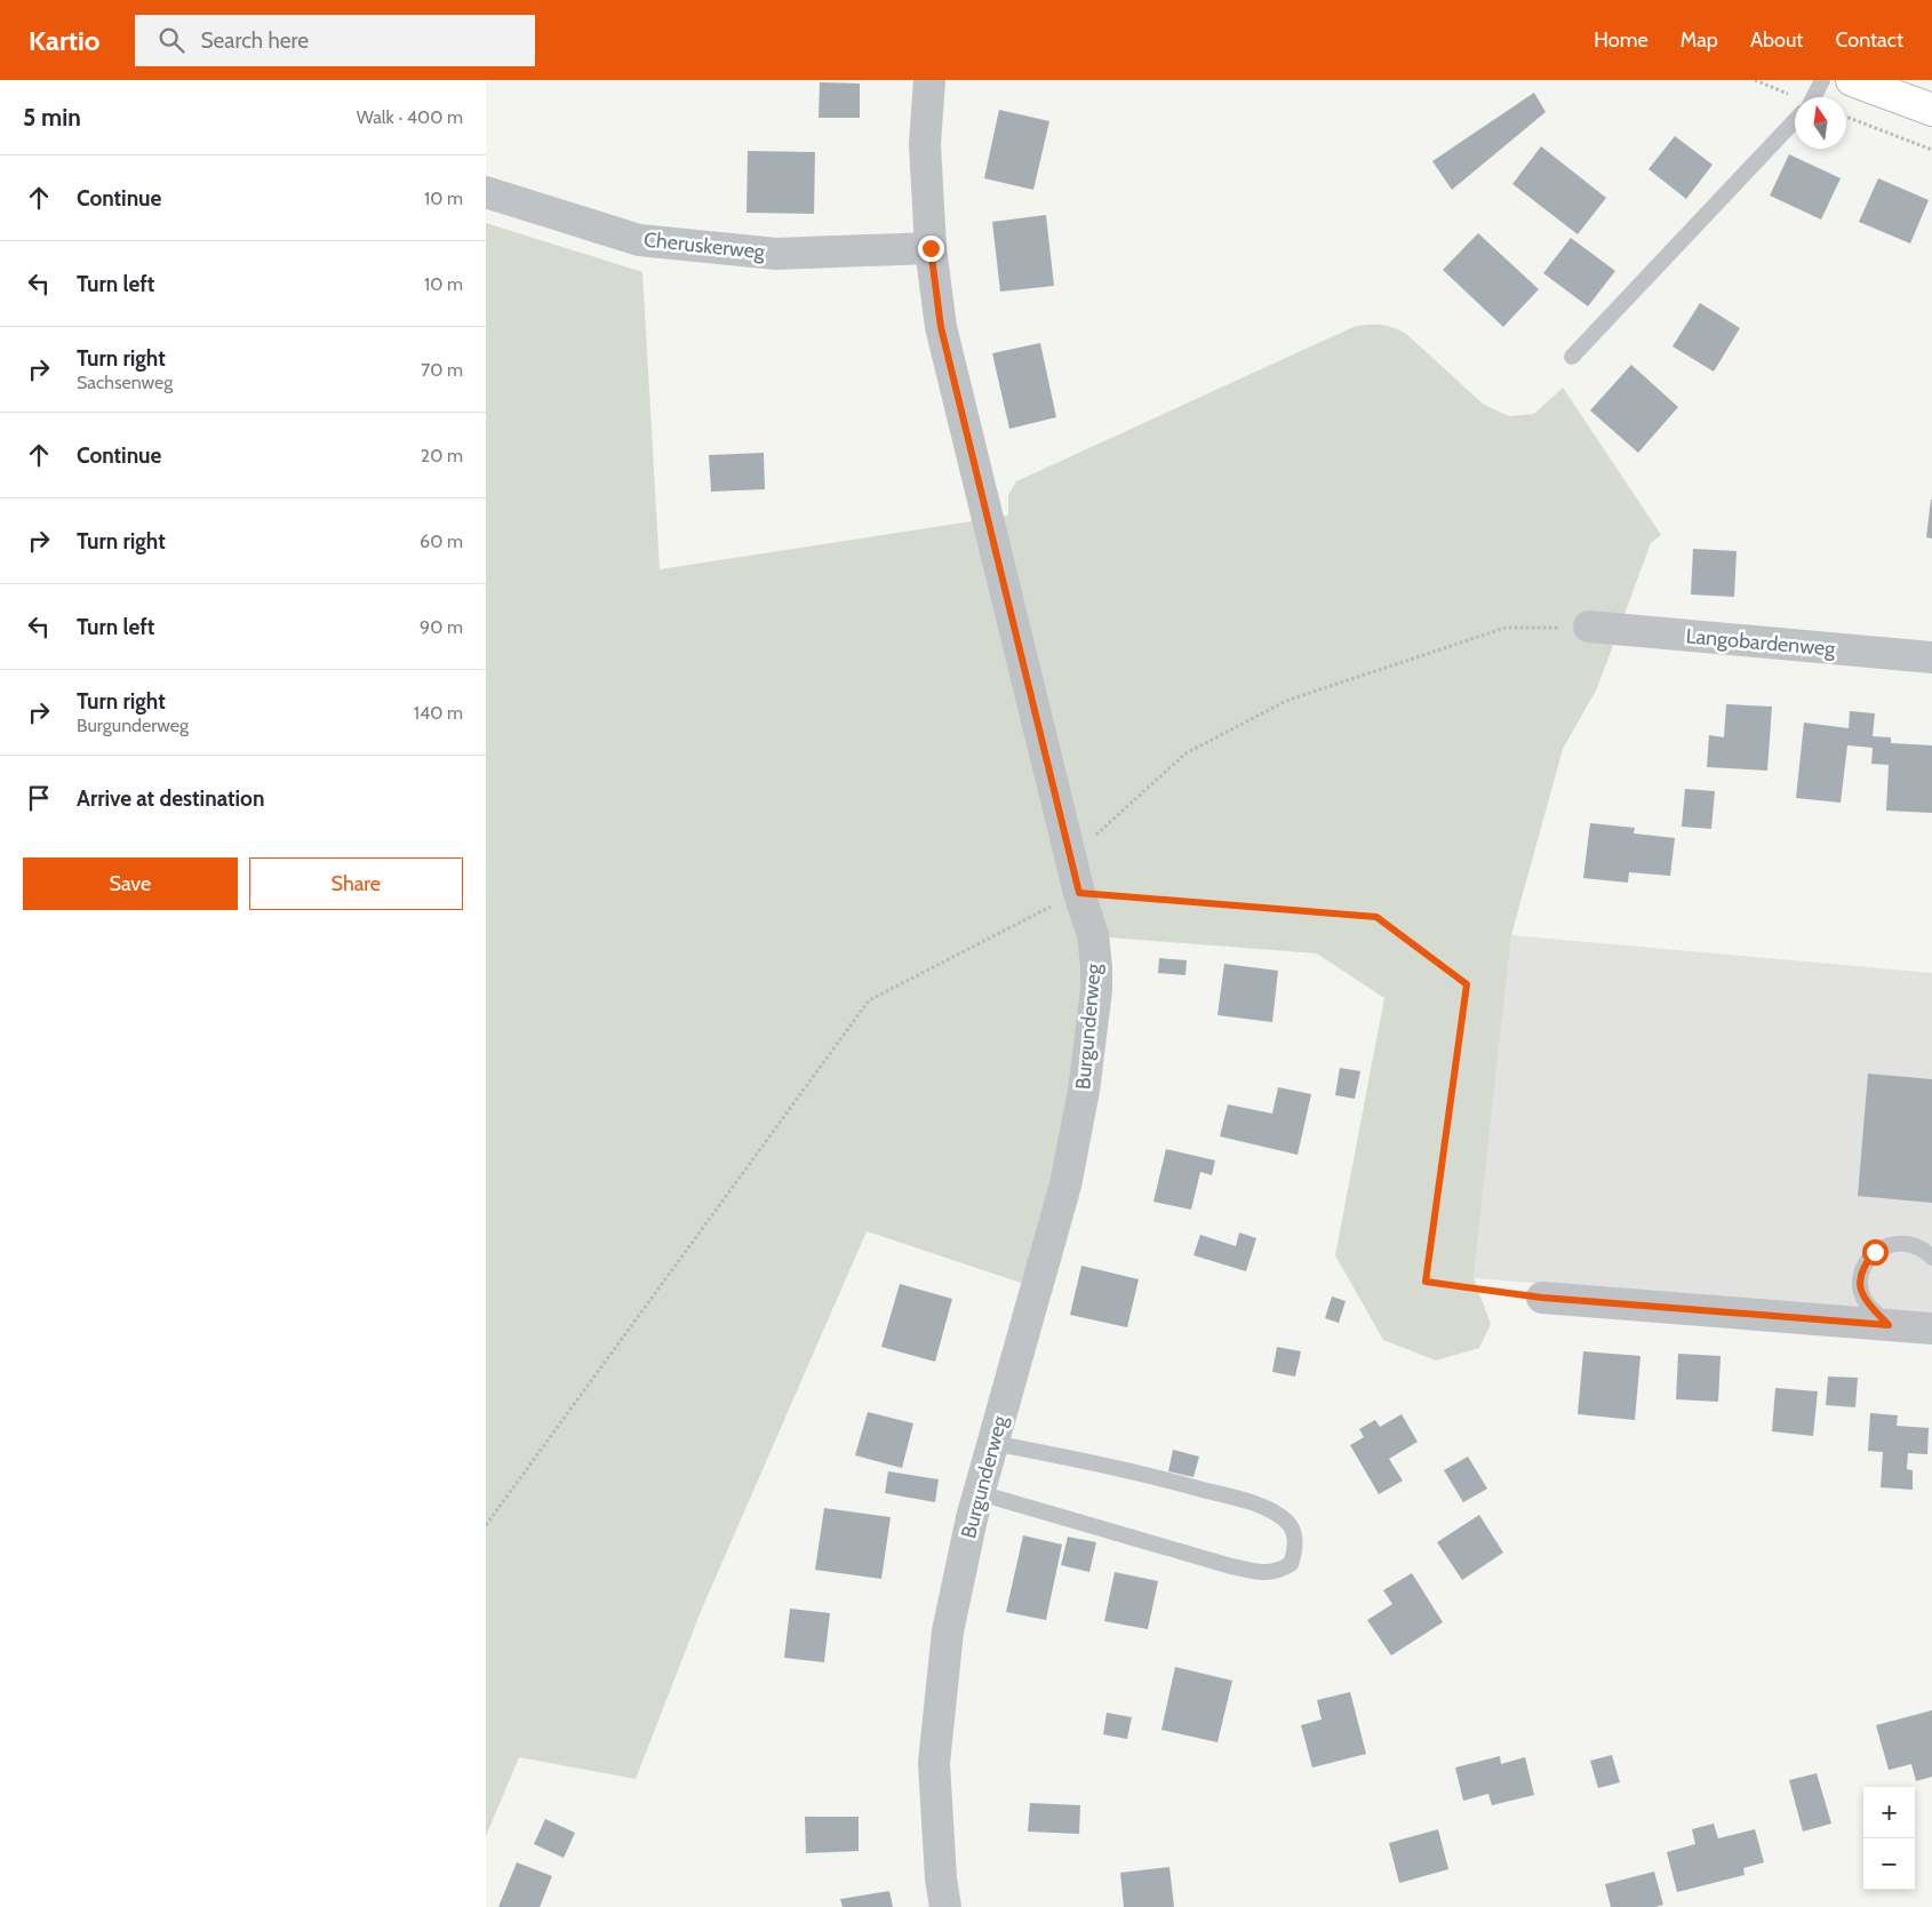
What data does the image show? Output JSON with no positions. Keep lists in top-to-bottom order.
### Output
{
  "streets": {
    "street": ["Cheruskerweg", "Langobardenweg", "Burgunderweg"]
  },
  "crossings": [
    ["Cheruskerweg", "Burgunderweg"]
  ],
  "north": "top",
  "page": {
    "header": "Kartio",
    "search": "Search here",
    "nav": [
      "Home",
      "Map",
      "About",
      "Contact"
    ],
    "heading": ["5 min", "Walk · 400 m"],
    "list": [
      ["Continue", "10 m"],
      ["Turn left", "10 m"],
      ["Turn right", "Sachsenweg", "70 m"],
      ["Continue", "20 m"],
      ["Turn right", "60 m"],
      ["Turn left", "90 m"],
      ["Turn right", "Burgunderweg", "140 m"],
      "Arrive at destination"
    ],
    "buttons": ["Save", "Share"],
    "map_buttons": ["+", "−"]
  }
}
